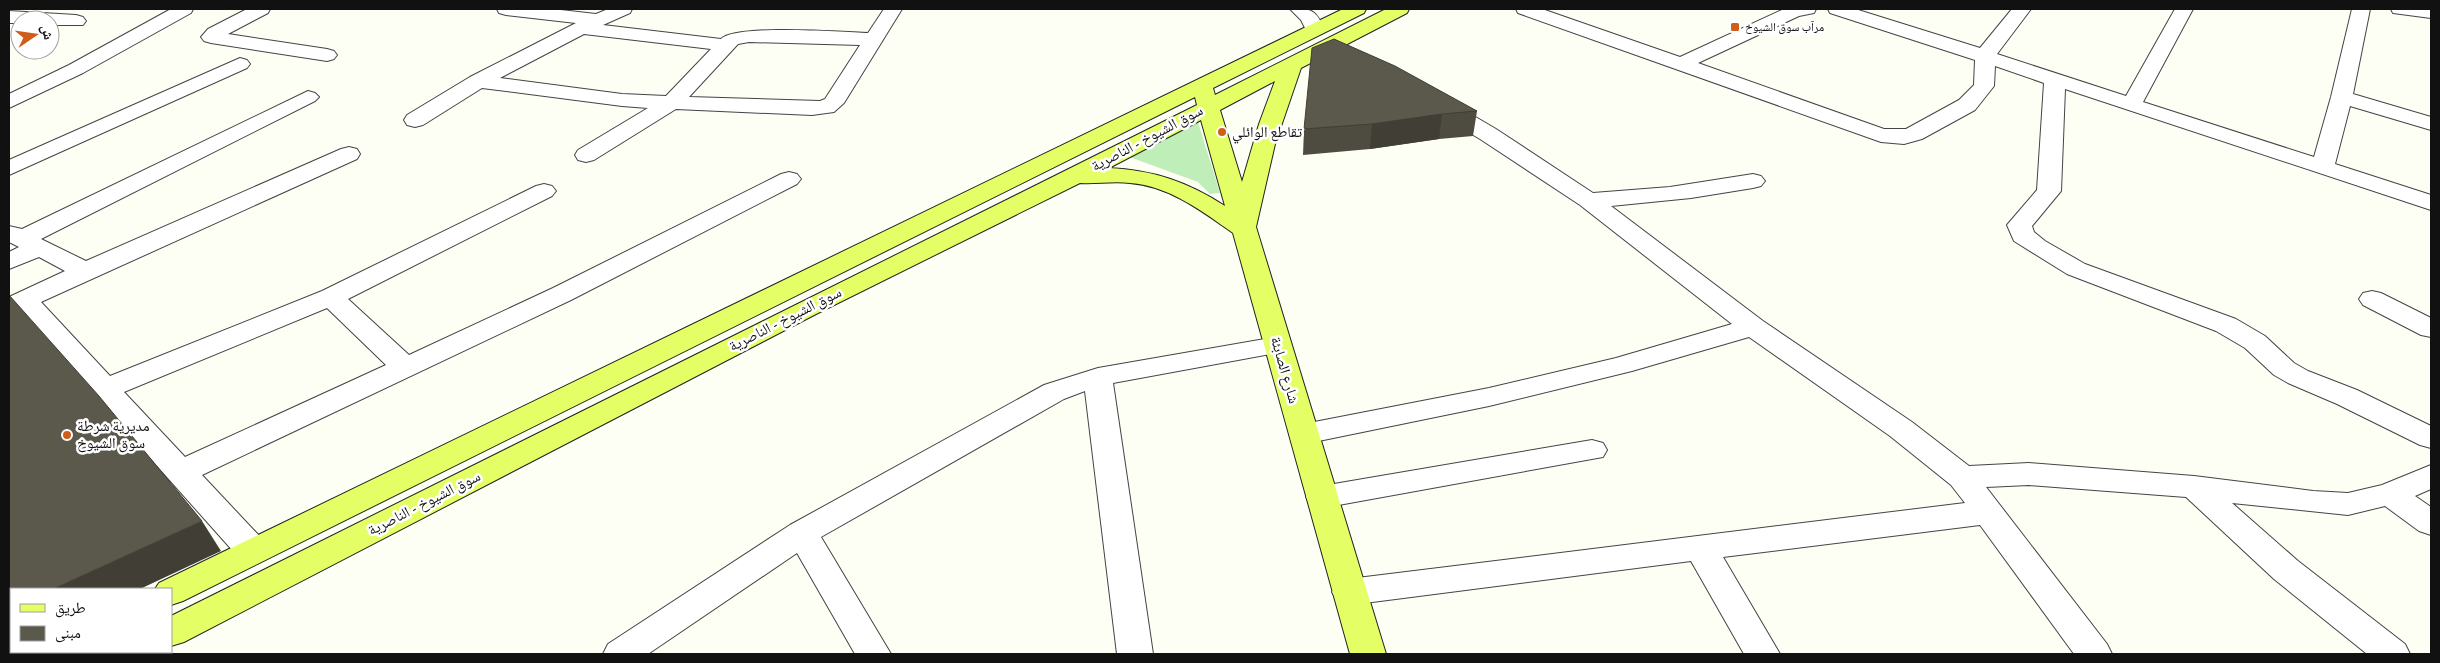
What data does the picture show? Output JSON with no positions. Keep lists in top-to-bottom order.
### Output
{
  "streets": {
    "main road": ["سوق الشيوخ - الناصرية", "شارع الصابئة"]
  },
  "crossings": [
    ["سوق الشيوخ - الناصرية", "شارع الصابئة"]
  ],
  "places": {
    "transit": ["مرآب سوق الشيوخ"],
    "other": ["تقاطع الوائلي", "مديرية شرطة سوق الشيوخ"]
  },
  "legend": ["طريق", "مبنى"],
  "north": "right"
}
